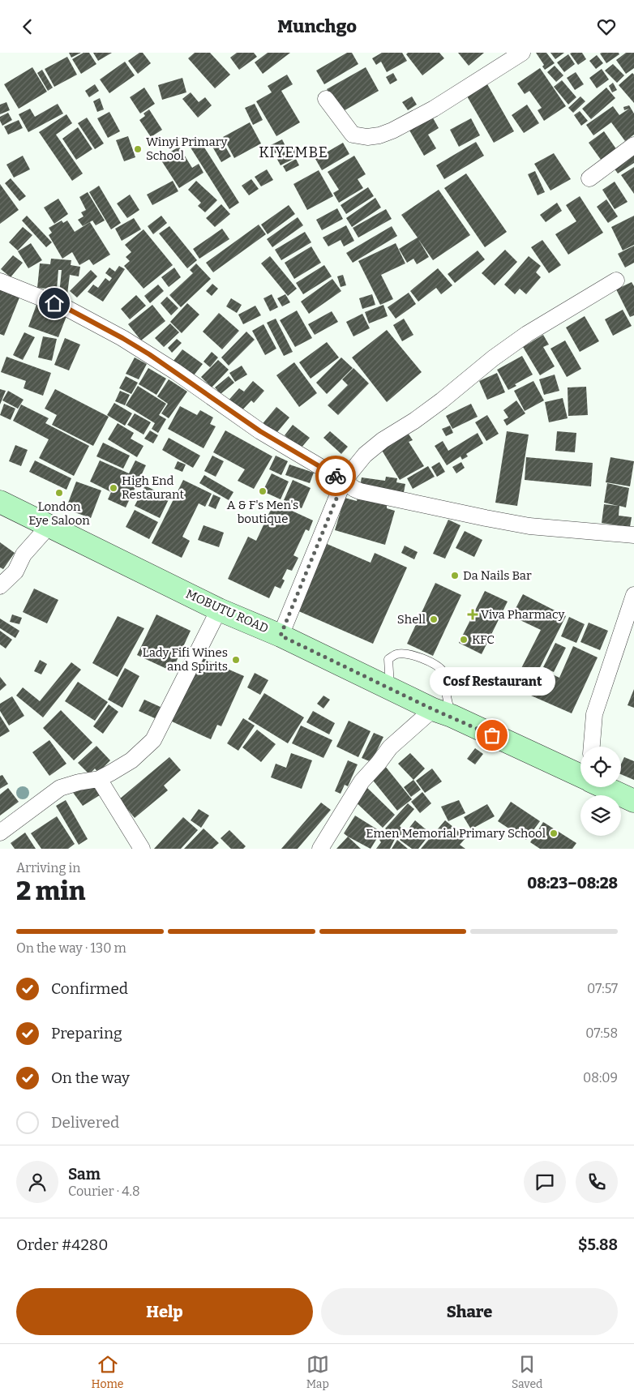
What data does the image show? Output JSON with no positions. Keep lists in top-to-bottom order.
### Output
{
  "streets": {
    "street": ["MOBUTU ROAD"]
  },
  "districts": ["KIYEMBE"],
  "places": {
    "other": [
      "Winyi Primary School",
      "High End Restaurant",
      "A & F's Men's boutique",
      "London Eye Saloon",
      "Da Nails Bar",
      "Shell",
      "KFC",
      "Lady Fifi Wines and Spirits",
      "Cosf Restaurant",
      "Emen Memorial Primary School"
    ],
    "health": ["Viva Pharmacy"]
  },
  "page": {
    "header": "Munchgo",
    "bubble": "Cosf Restaurant",
    "heading": ["2 min", "Arriving in", "08:23–08:28"],
    "panel": [
      "Sam",
      "Courier · 4.8",
      "Order #4280",
      "$5.88"
    ],
    "bar": "On the way · 130 m",
    "list": [
      ["Confirmed", "07:57"],
      ["Preparing", "07:58"],
      ["On the way", "08:09"],
      "Delivered"
    ],
    "buttons": ["Help", "Share"],
    "tabs": ["Home", "Map", "Saved"]
  }
}
